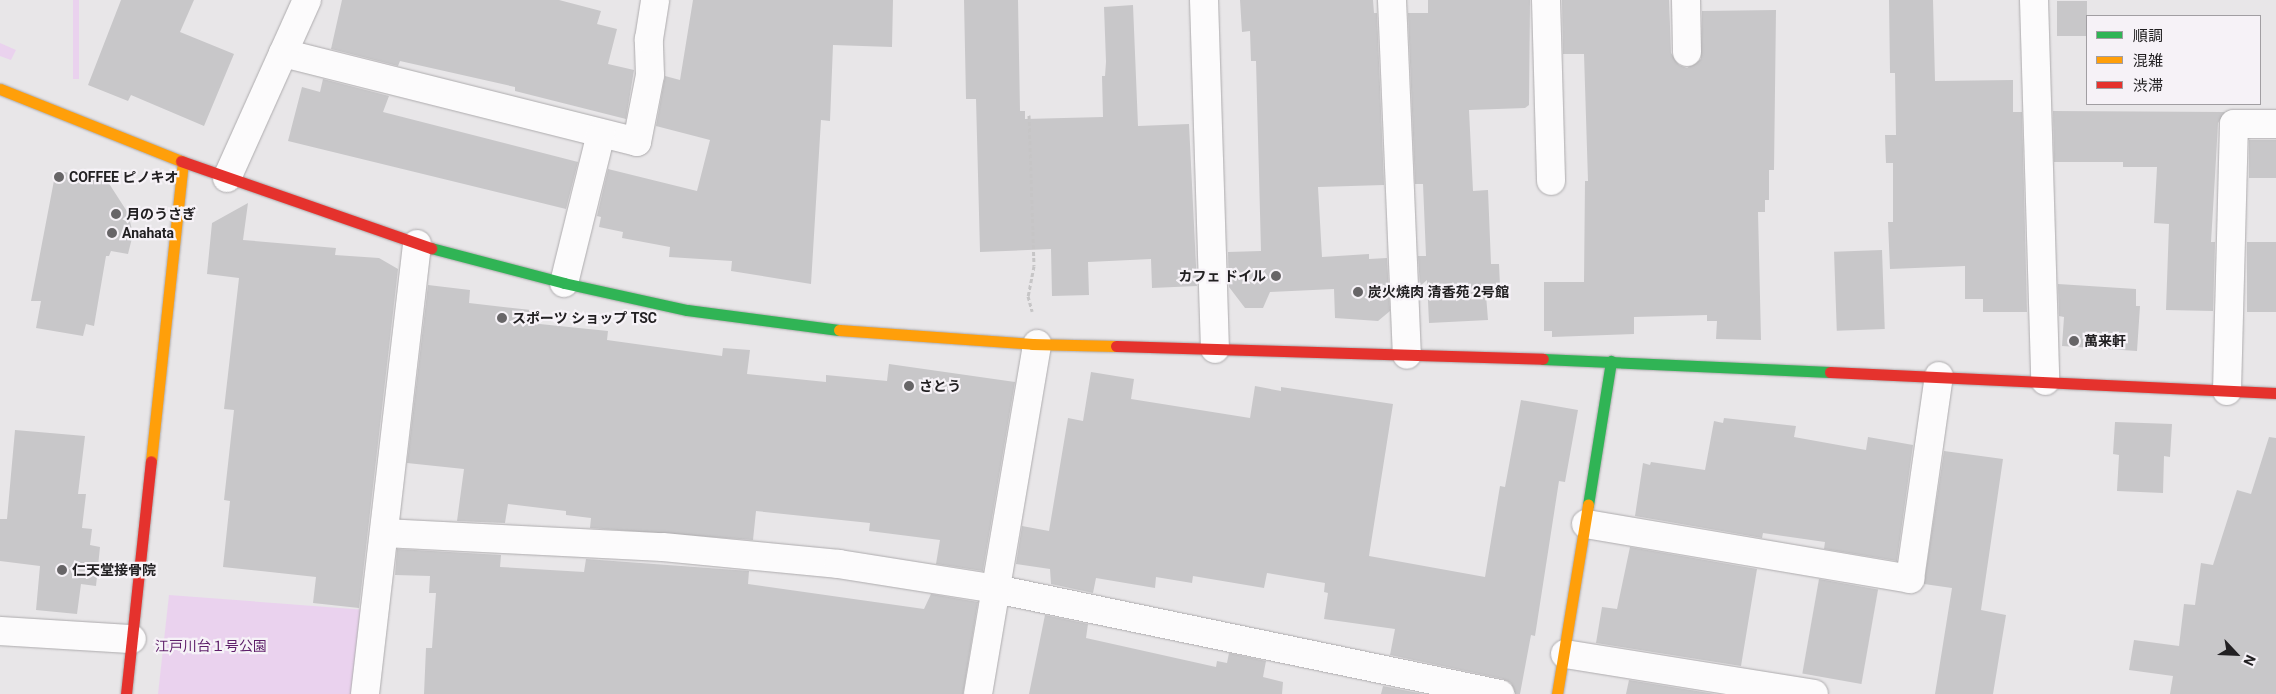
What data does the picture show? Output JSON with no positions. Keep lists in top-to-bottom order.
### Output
{
  "parks": ["江戸川台１号公園"],
  "places": [
    "COFFEE ピノキオ",
    "月のうさぎ",
    "Anahata",
    "カフェ ドイル",
    "炭火焼肉 清香苑 2号館",
    "スポーツ ショップ TSC",
    "萬来軒",
    "さとう",
    "仁天堂接骨院"
  ],
  "legend": ["順調", "混雑", "渋滞"],
  "north": "bottom right"
}
